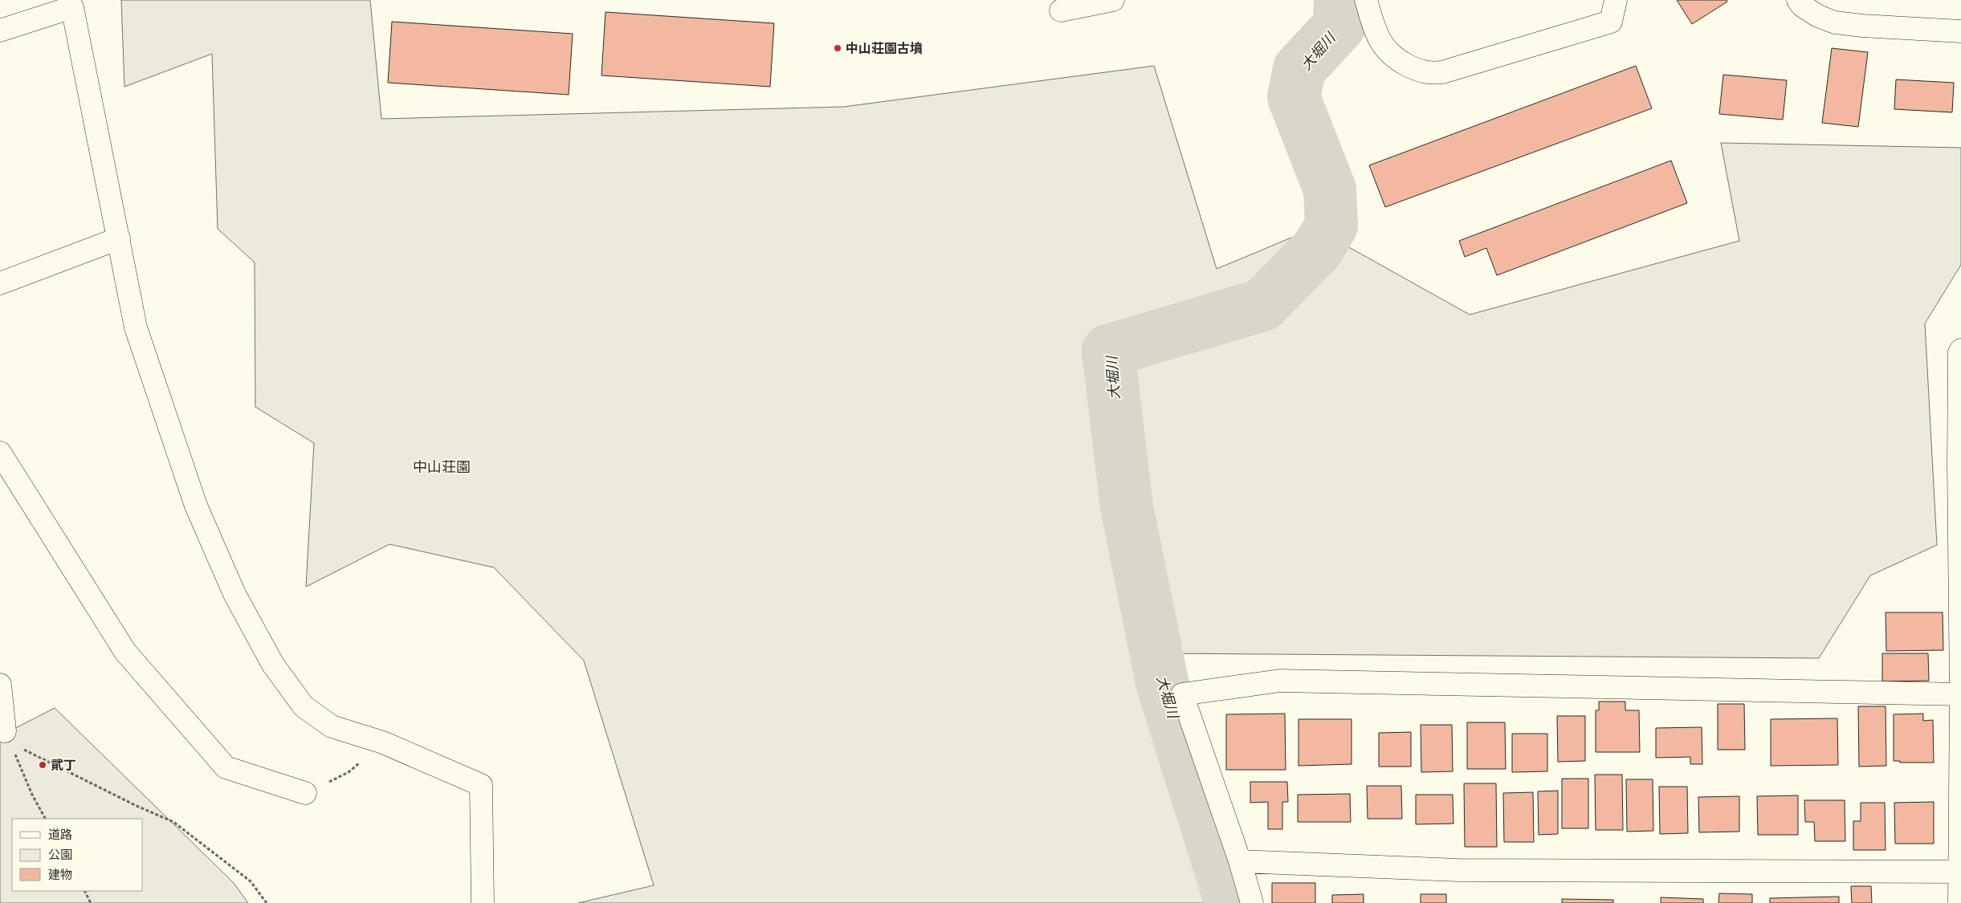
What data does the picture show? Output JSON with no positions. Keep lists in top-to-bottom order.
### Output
{
  "districts": ["中山荘園"],
  "water": ["大堀川"],
  "places": ["中山荘園古墳", "貮丁"],
  "legend": ["道路", "公園", "建物"]
}
